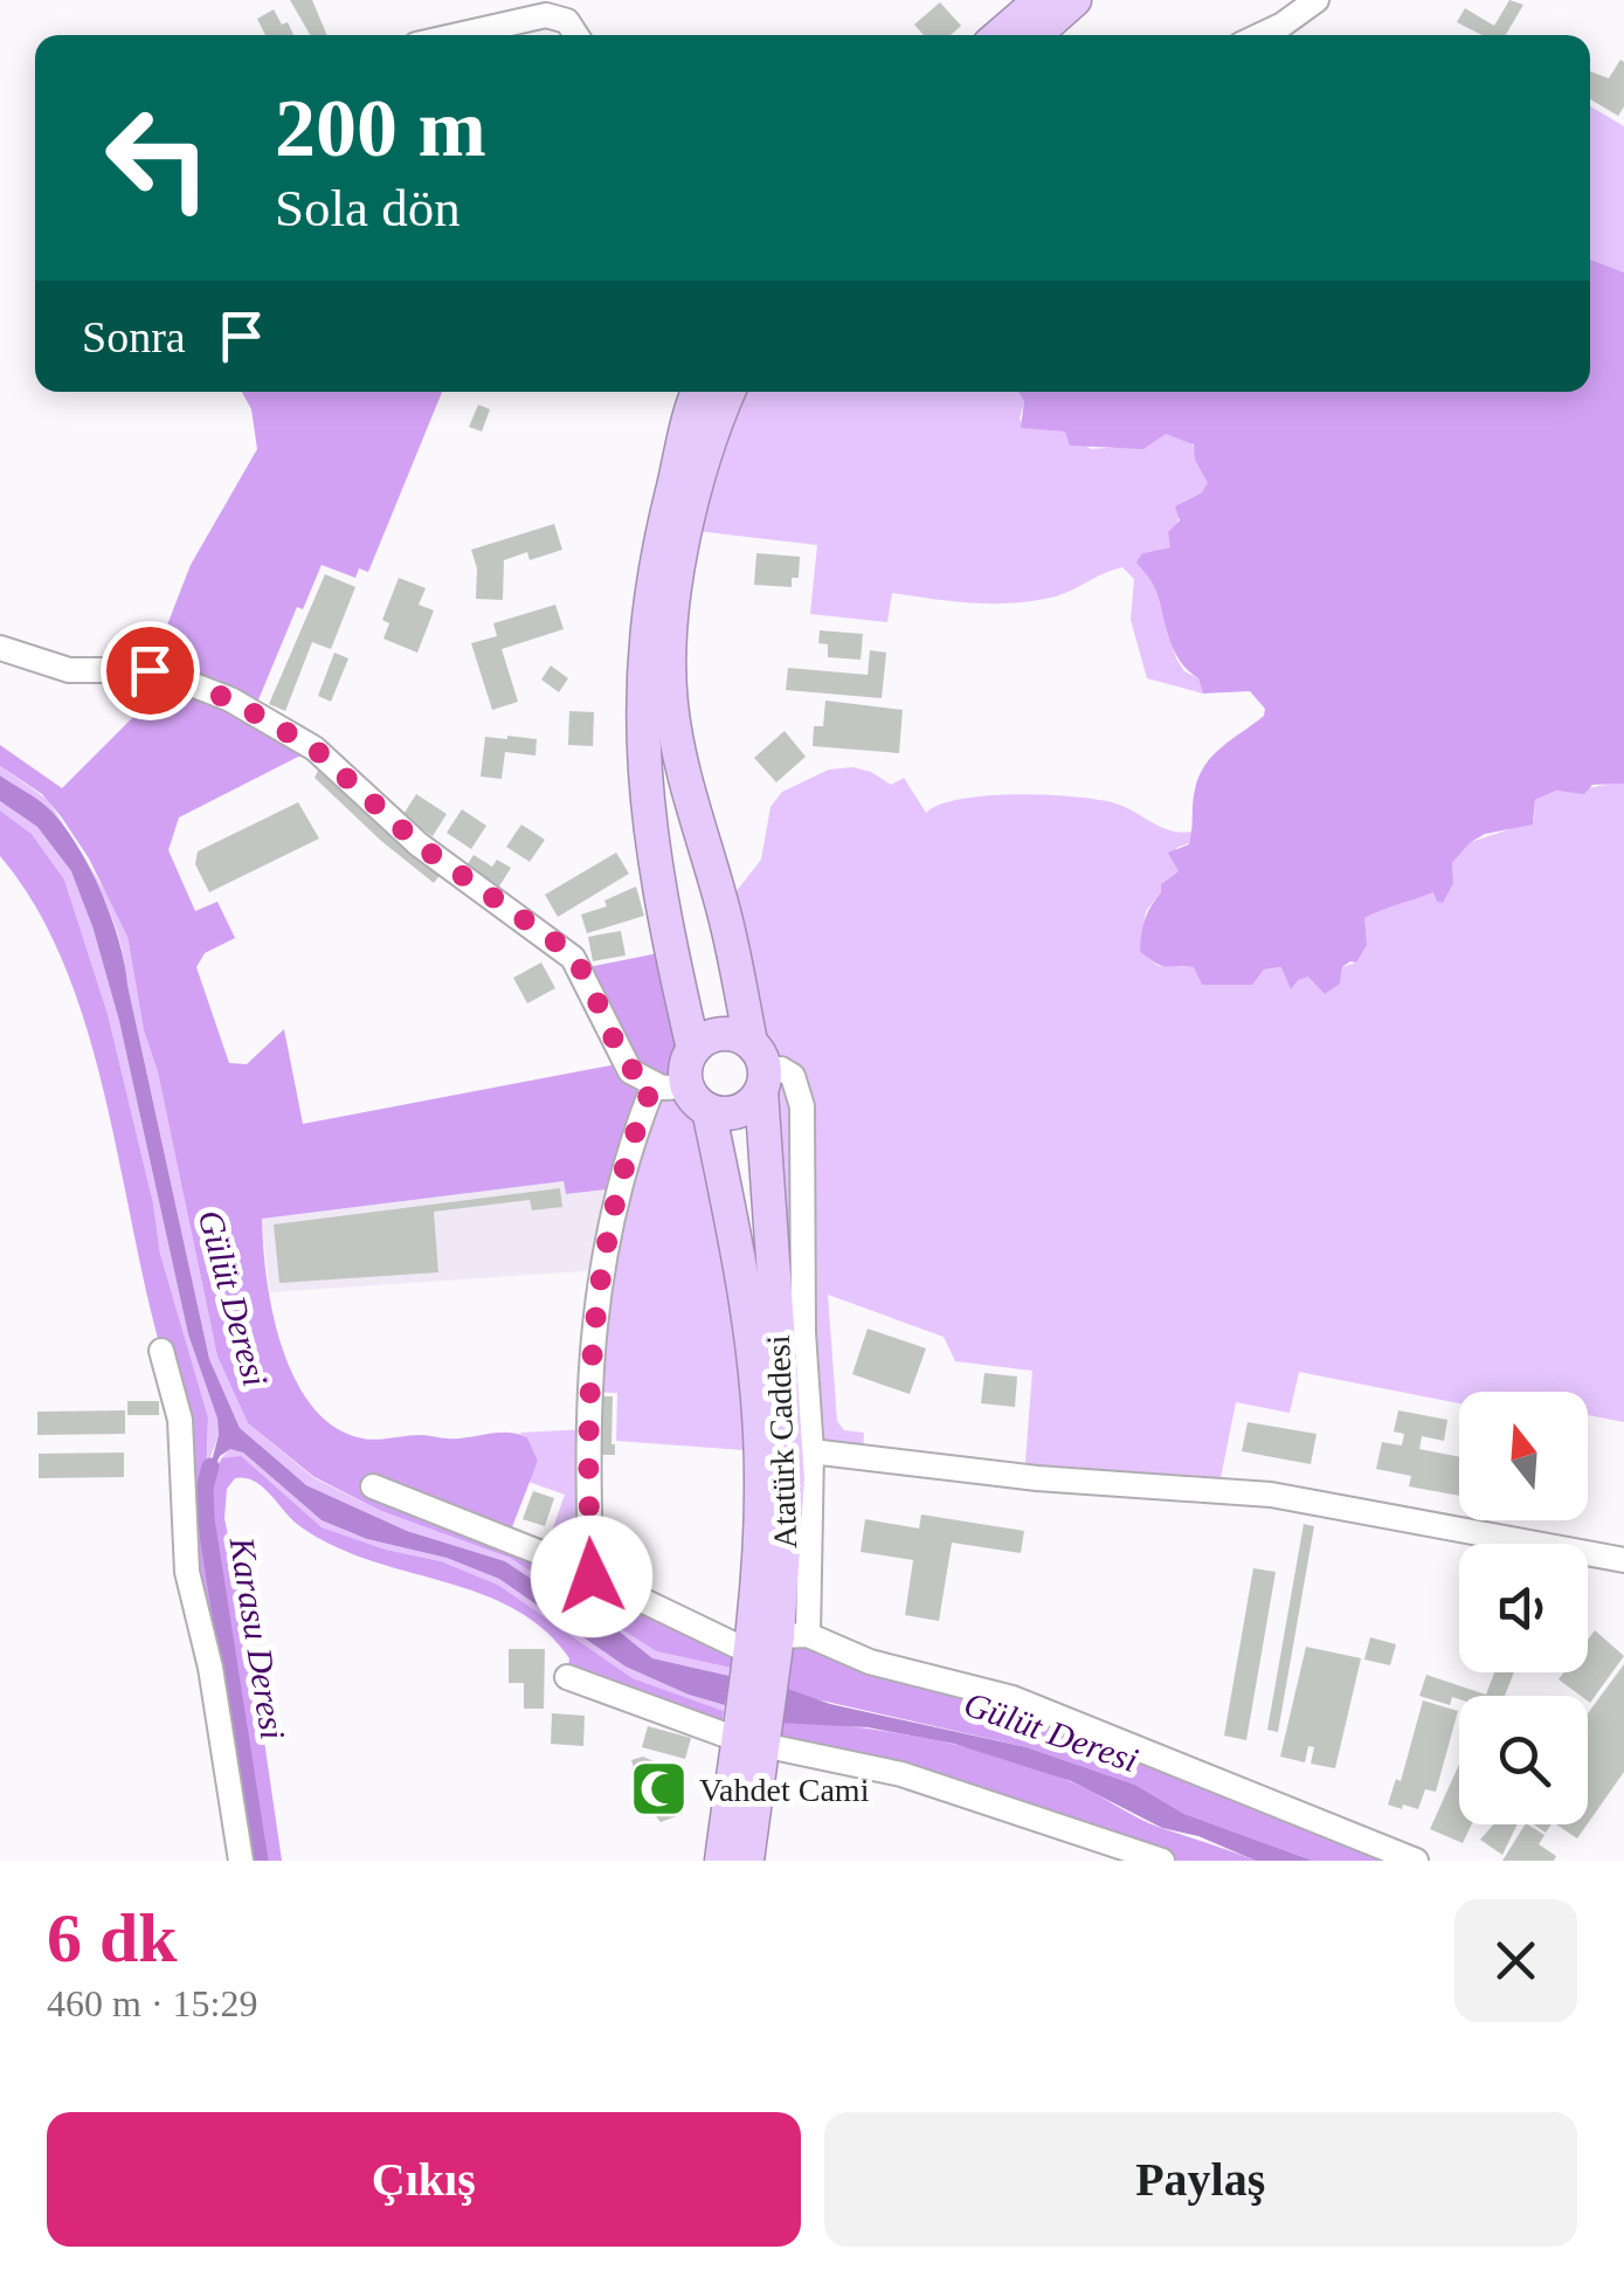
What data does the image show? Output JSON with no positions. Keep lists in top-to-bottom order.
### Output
{
  "streets": {
    "highway": ["Atatürk Caddesi"]
  },
  "water": ["Gülüt Deresi", "Karasu Deresi"],
  "places": {
    "mosque": ["Vahdet Cami"]
  },
  "north": "top",
  "page": {
    "turn": ["200 m", "Sola dön"],
    "then": "Sonra",
    "heading": ["6 dk", "460 m · 15:29"],
    "buttons": ["Çıkış", "Paylaş"]
  }
}
